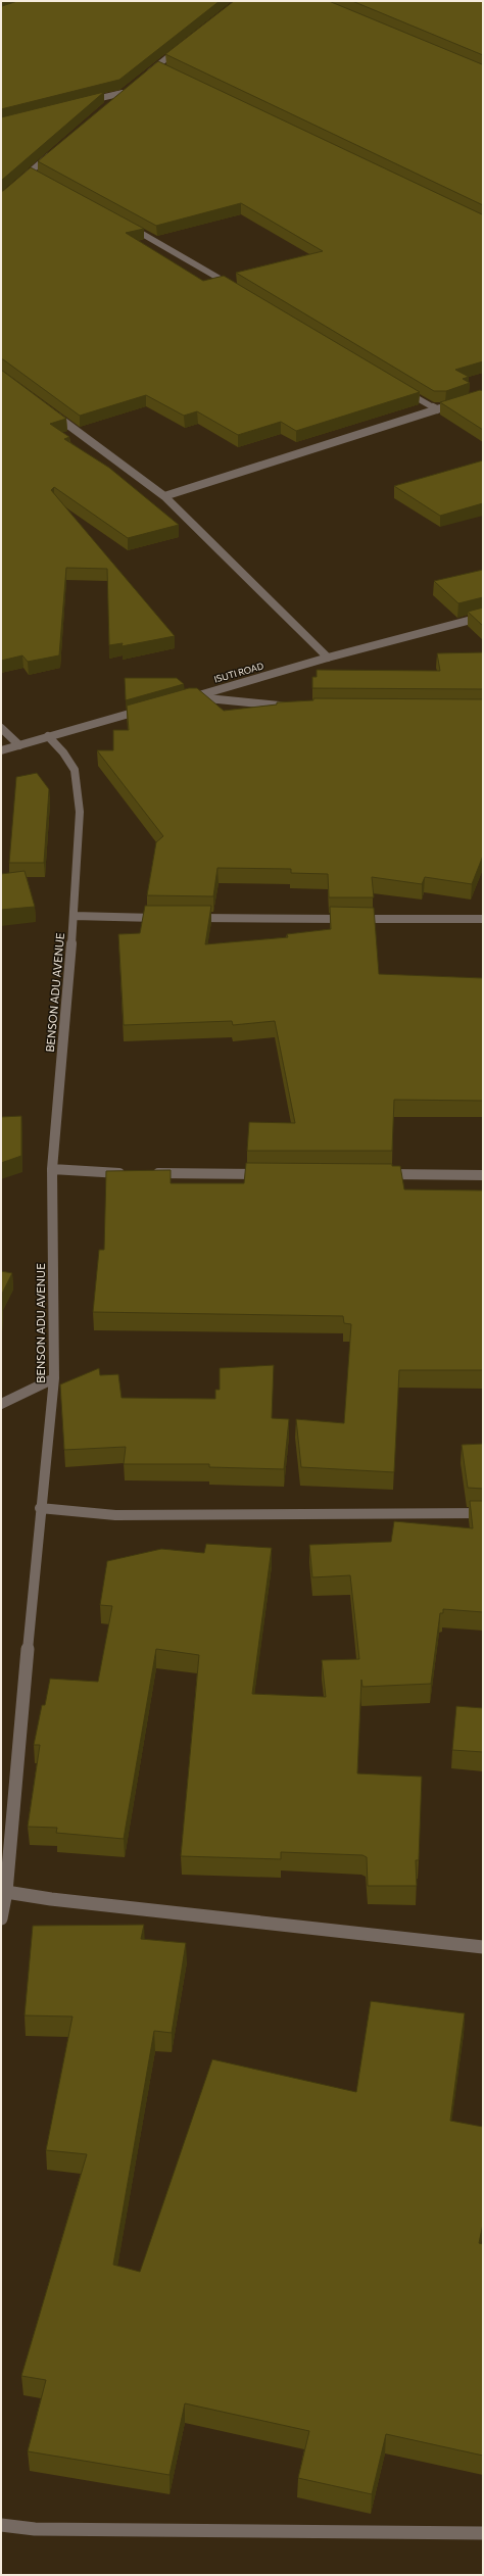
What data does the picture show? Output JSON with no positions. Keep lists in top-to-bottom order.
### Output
{
  "streets": {
    "street": ["ISUTI ROAD", "BENSON ADU AVENUE"]
  }
}
